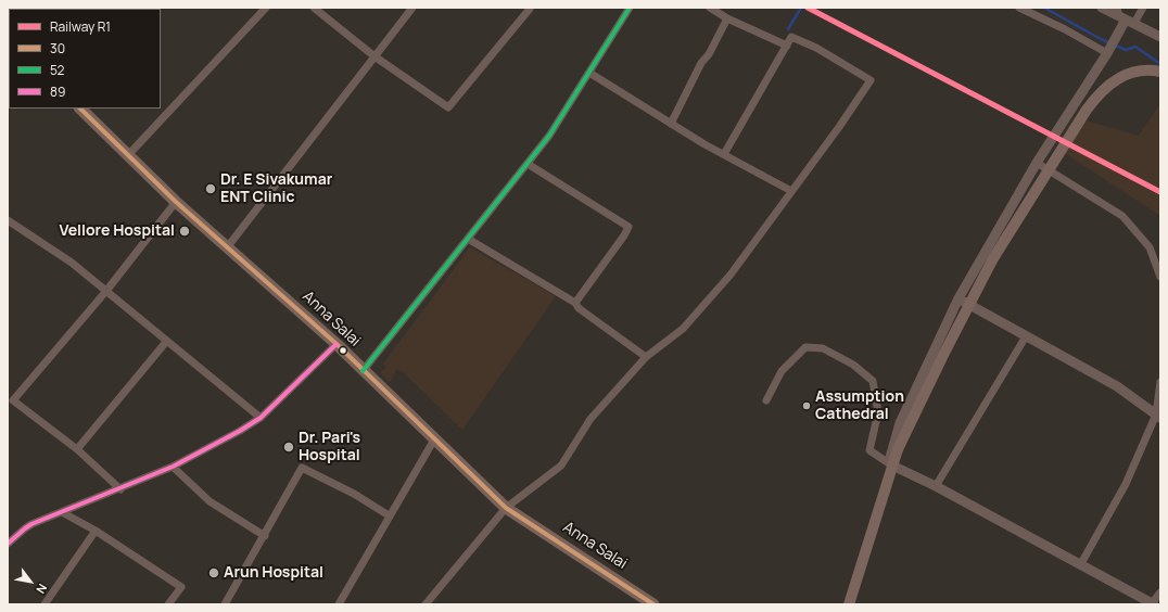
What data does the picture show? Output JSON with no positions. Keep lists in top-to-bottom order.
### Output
{
  "streets": {
    "main road": ["Anna Salai"]
  },
  "places": [
    "Dr. E Sivakumar ENT Clinic",
    "Vellore Hospital",
    "Assumption Cathedral",
    "Dr. Pari's Hospital",
    "Arun Hospital"
  ],
  "lines": [
    "rail line R1",
    "transit line 52",
    "transit line 30",
    "transit line 89"
  ],
  "legend": [
    "Railway R1",
    "30",
    "52",
    "89"
  ],
  "north": "bottom right"
}
